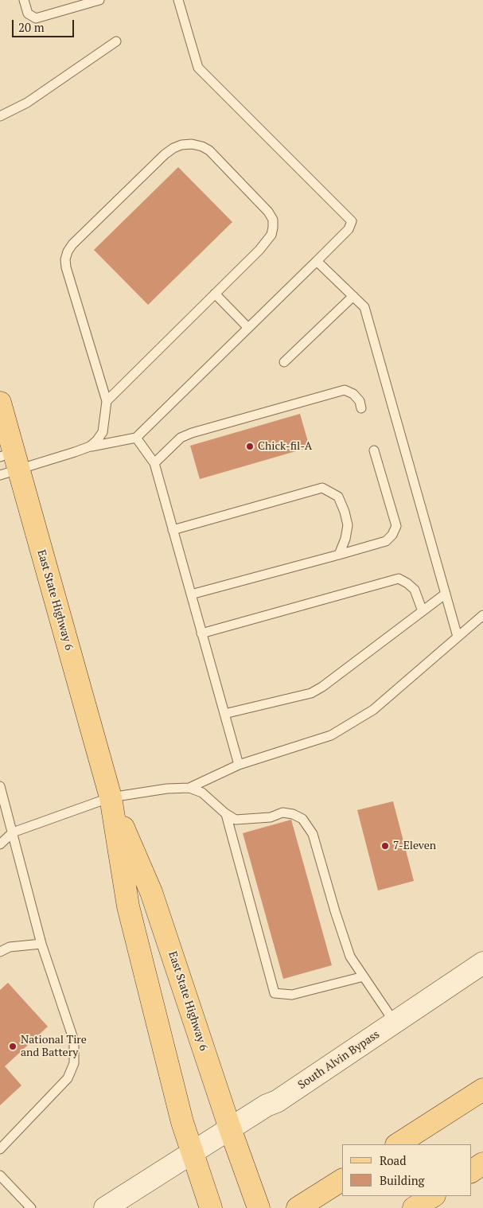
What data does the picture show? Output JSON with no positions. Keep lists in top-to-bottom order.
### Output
{
  "streets": {
    "main road": ["East State Highway 6"],
    "street": ["South Alvin Bypass"]
  },
  "crossings": [
    ["East State Highway 6", "South Alvin Bypass"]
  ],
  "places": ["Chick-fil-A", "7-Eleven", "National Tire and Battery"],
  "legend": ["Road", "Building"],
  "scale_bar": "20 m"
}
